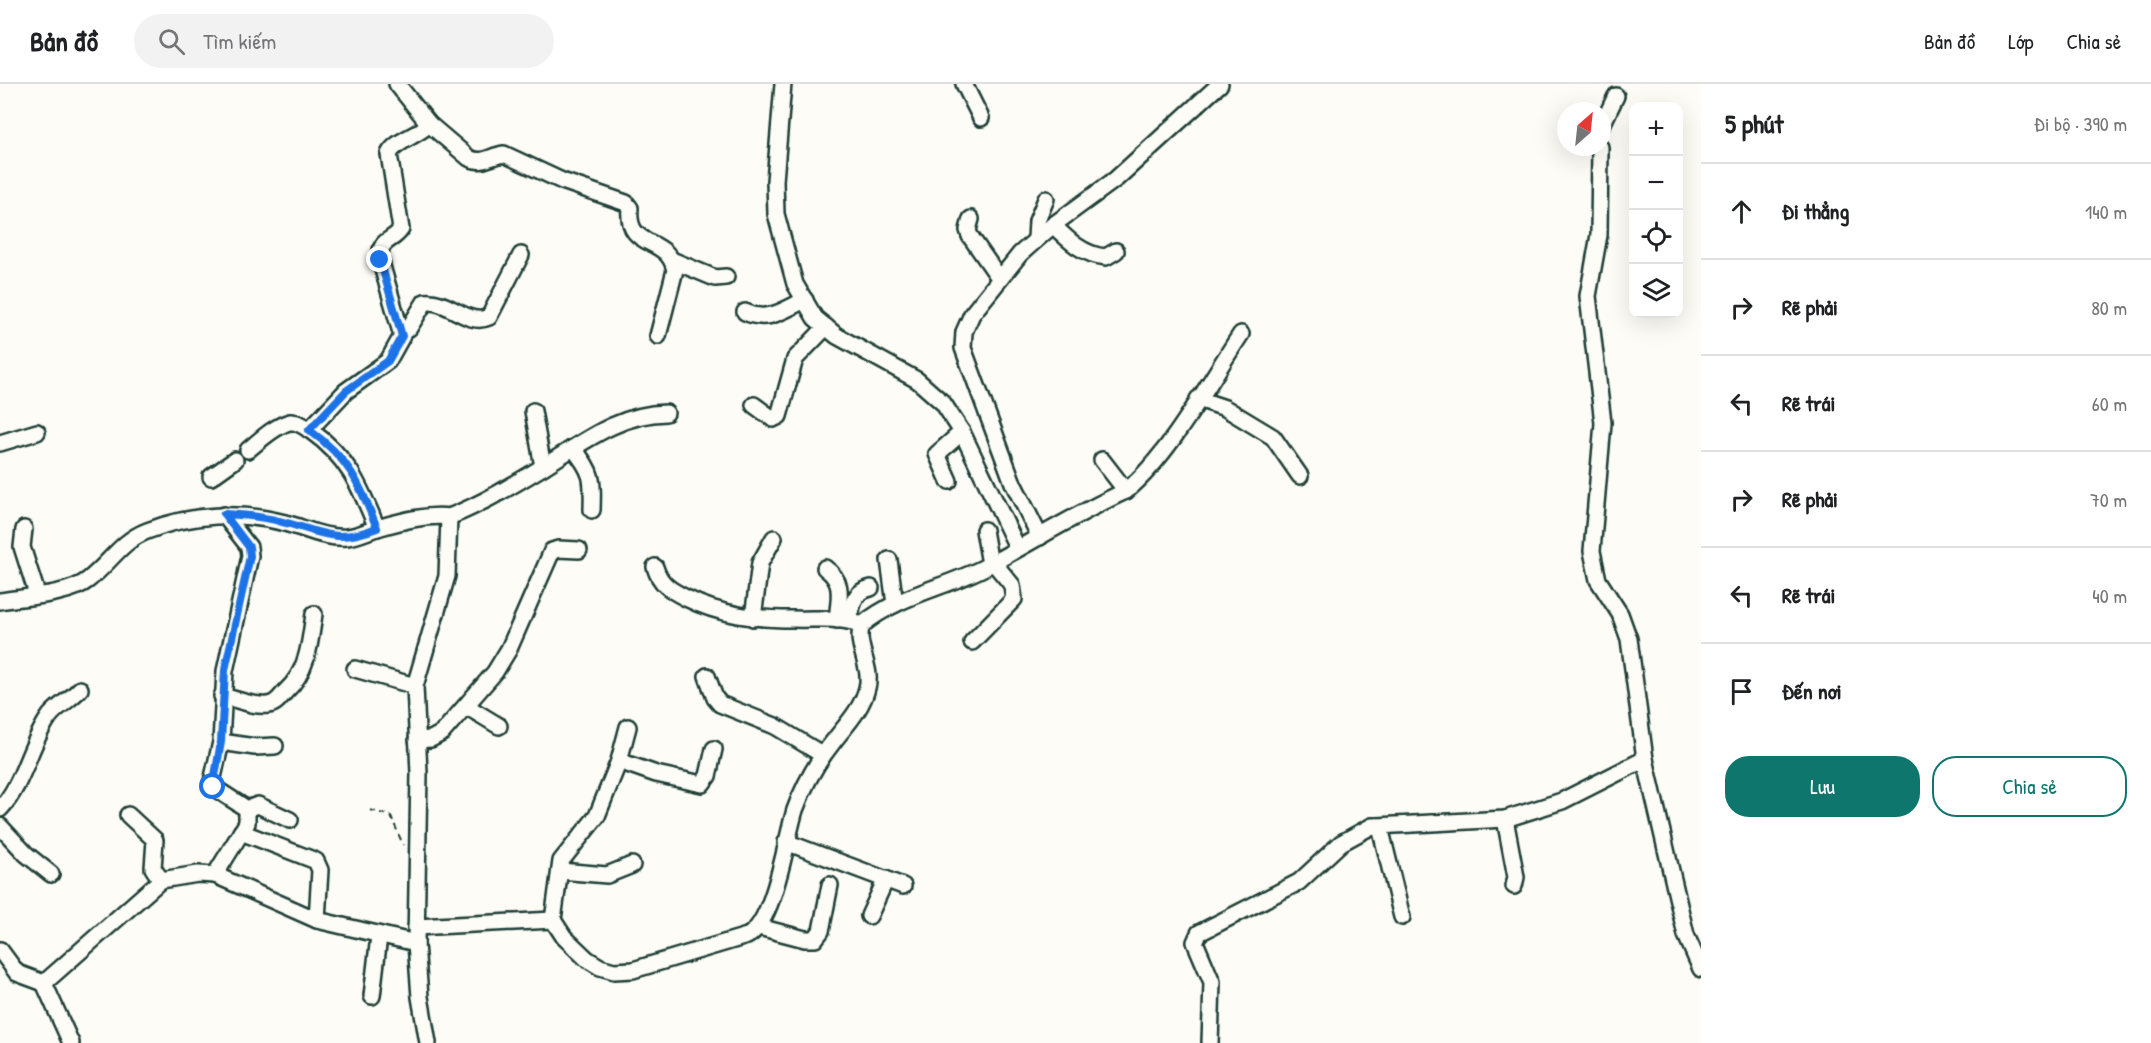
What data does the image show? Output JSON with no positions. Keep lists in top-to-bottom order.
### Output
{
  "north": "top right",
  "page": {
    "header": "Bản đồ",
    "search": "Tìm kiếm",
    "nav": ["Bản đồ", "Lớp", "Chia sẻ"],
    "heading": ["5 phút", "Đi bộ · 390 m"],
    "map_buttons": ["+", "−"],
    "list": [
      ["Đi thẳng", "140 m"],
      ["Rẽ phải", "80 m"],
      ["Rẽ trái", "60 m"],
      ["Rẽ phải", "70 m"],
      ["Rẽ trái", "40 m"],
      "Đến nơi"
    ],
    "buttons": ["Lưu", "Chia sẻ"]
  }
}
